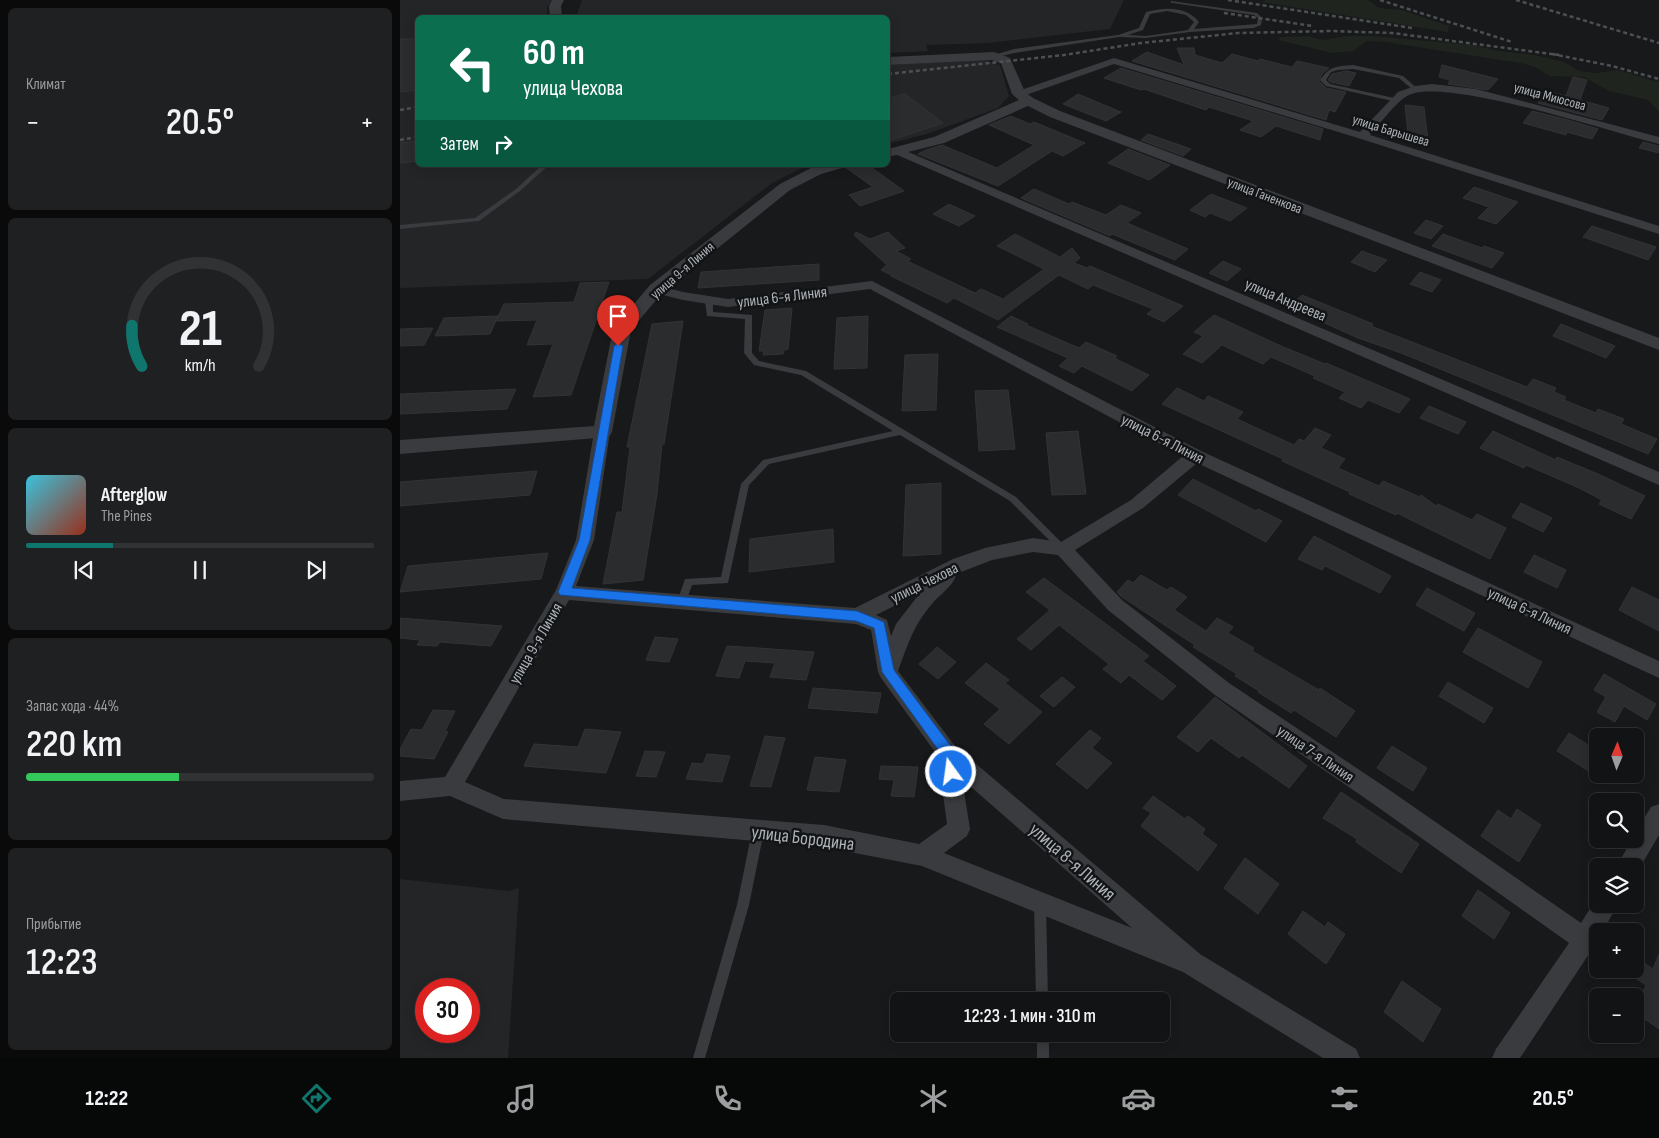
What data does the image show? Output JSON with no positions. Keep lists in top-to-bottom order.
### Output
{
  "streets": {
    "street": [
      "улица Миюсова",
      "улица Барышева",
      "улица Ганенкова",
      "улица 9-я Линия",
      "улица 6-я Линия",
      "улица Андреева",
      "улица Чехова",
      "улица 7-я Линия",
      "улица Бородина",
      "улица 8-я Линия"
    ]
  },
  "crossings": [
    ["улица Барышева", "улица Ганенкова"],
    ["улица 9-я Линия", "улица 6-я Линия"],
    ["улица 9-я Линия", "улица Бородина"],
    ["улица Чехова", "улица 7-я Линия"],
    ["улица Чехова", "улица 8-я Линия"],
    ["улица Бородина", "улица 8-я Линия"]
  ],
  "north": "top",
  "page": {
    "tile": [
      "Климат",
      ["Запас хода · 44%", "220 km"],
      ["Прибытие", "12:23"]
    ],
    "turn": ["60 m", "улица Чехова"],
    "heat": ["−", "20.5°", "+"],
    "then": "Затем",
    "song": ["Afterglow", "The Pines"],
    "map_buttons": ["+", "−"],
    "limit": "30",
    "trip": "12:23 · 1 мин · 310 m",
    "tabs": ["12:22", "20.5°"],
    "gauge": ["21", "km/h"]
  }
}
